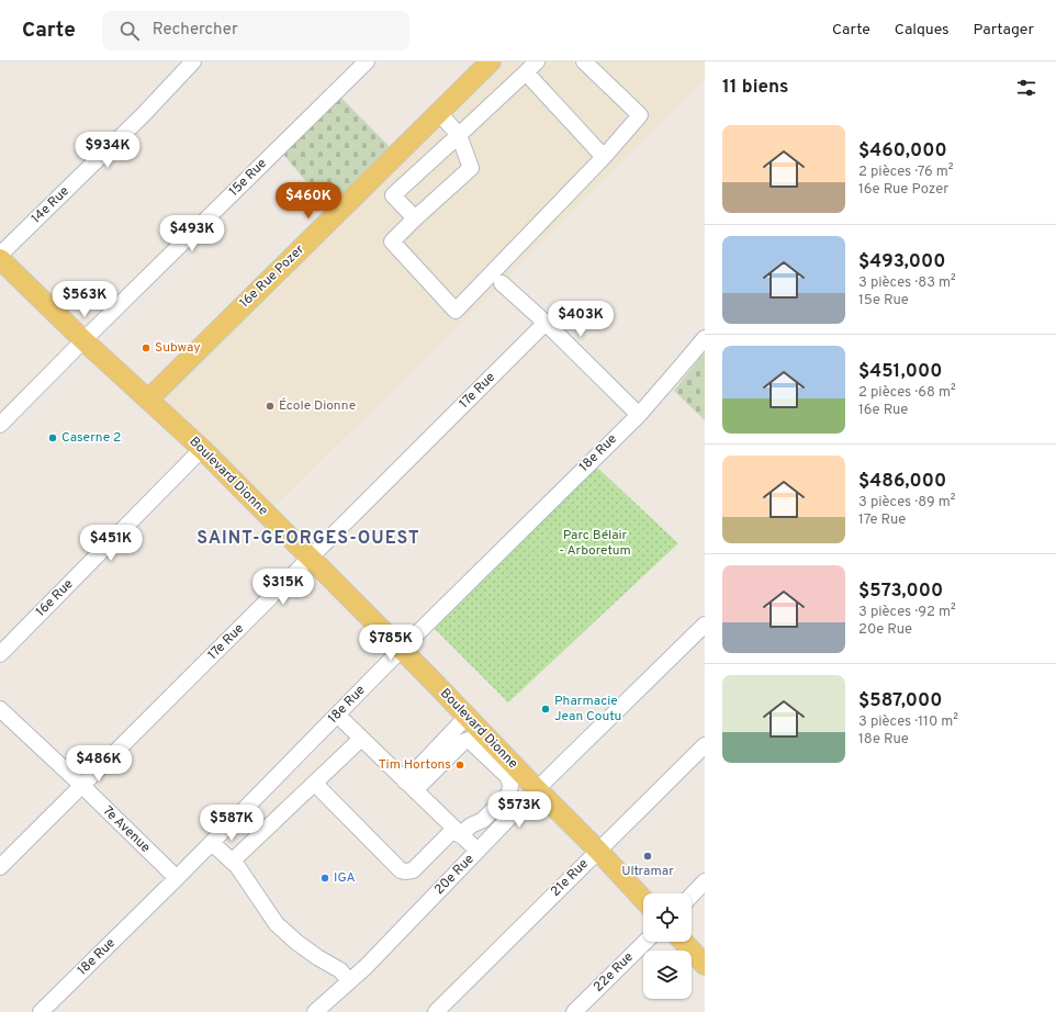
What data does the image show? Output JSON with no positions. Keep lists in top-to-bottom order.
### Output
{
  "streets": {
    "main road": ["16e Rue Pozer", "Boulevard Dionne"],
    "street": [
      "15e Rue",
      "14e Rue",
      "17e Rue",
      "18e Rue",
      "16e Rue",
      "7e Avenue",
      "20e Rue",
      "21e Rue",
      "22e Rue"
    ]
  },
  "crossings": [
    ["15e Rue", "Boulevard Dionne"],
    ["16e Rue Pozer", "Boulevard Dionne"],
    ["17e Rue", "Boulevard Dionne"],
    ["17e Rue", "7e Avenue"],
    ["18e Rue", "Boulevard Dionne"],
    ["18e Rue", "7e Avenue"],
    ["Boulevard Dionne", "16e Rue"],
    ["Boulevard Dionne", "20e Rue"],
    ["Boulevard Dionne", "21e Rue"]
  ],
  "districts": ["SAINT-GEORGES-OUEST"],
  "parks": ["Parc Bélair - Arboretum"],
  "places": [
    "Subway",
    "École Dionne",
    "Caserne 2",
    "Pharmacie Jean Coutu",
    "Tim Hortons",
    "Ultramar",
    "IGA"
  ],
  "page": {
    "header": "Carte",
    "search": "Rechercher",
    "nav": ["Carte", "Calques", "Partager"],
    "heading": "11 biens",
    "list": [
      {
        "name": "$460,000",
        "note": "2 pièces · 76 m² · 16e Rue Pozer"
      },
      {
        "name": "$493,000",
        "note": "3 pièces · 83 m² · 15e Rue"
      },
      {
        "name": "$451,000",
        "note": "2 pièces · 68 m² · 16e Rue"
      },
      {
        "name": "$486,000",
        "note": "3 pièces · 89 m² · 17e Rue"
      },
      {
        "name": "$573,000",
        "note": "3 pièces · 92 m² · 20e Rue"
      },
      {
        "name": "$587,000",
        "note": "3 pièces · 110 m² · 18e Rue"
      }
    ],
    "price": [
      "$934K",
      "$460K",
      "$493K",
      "$563K",
      "$403K",
      "$451K",
      "$315K",
      "$785K",
      "$486K",
      "$573K",
      "$587K"
    ]
  }
}
